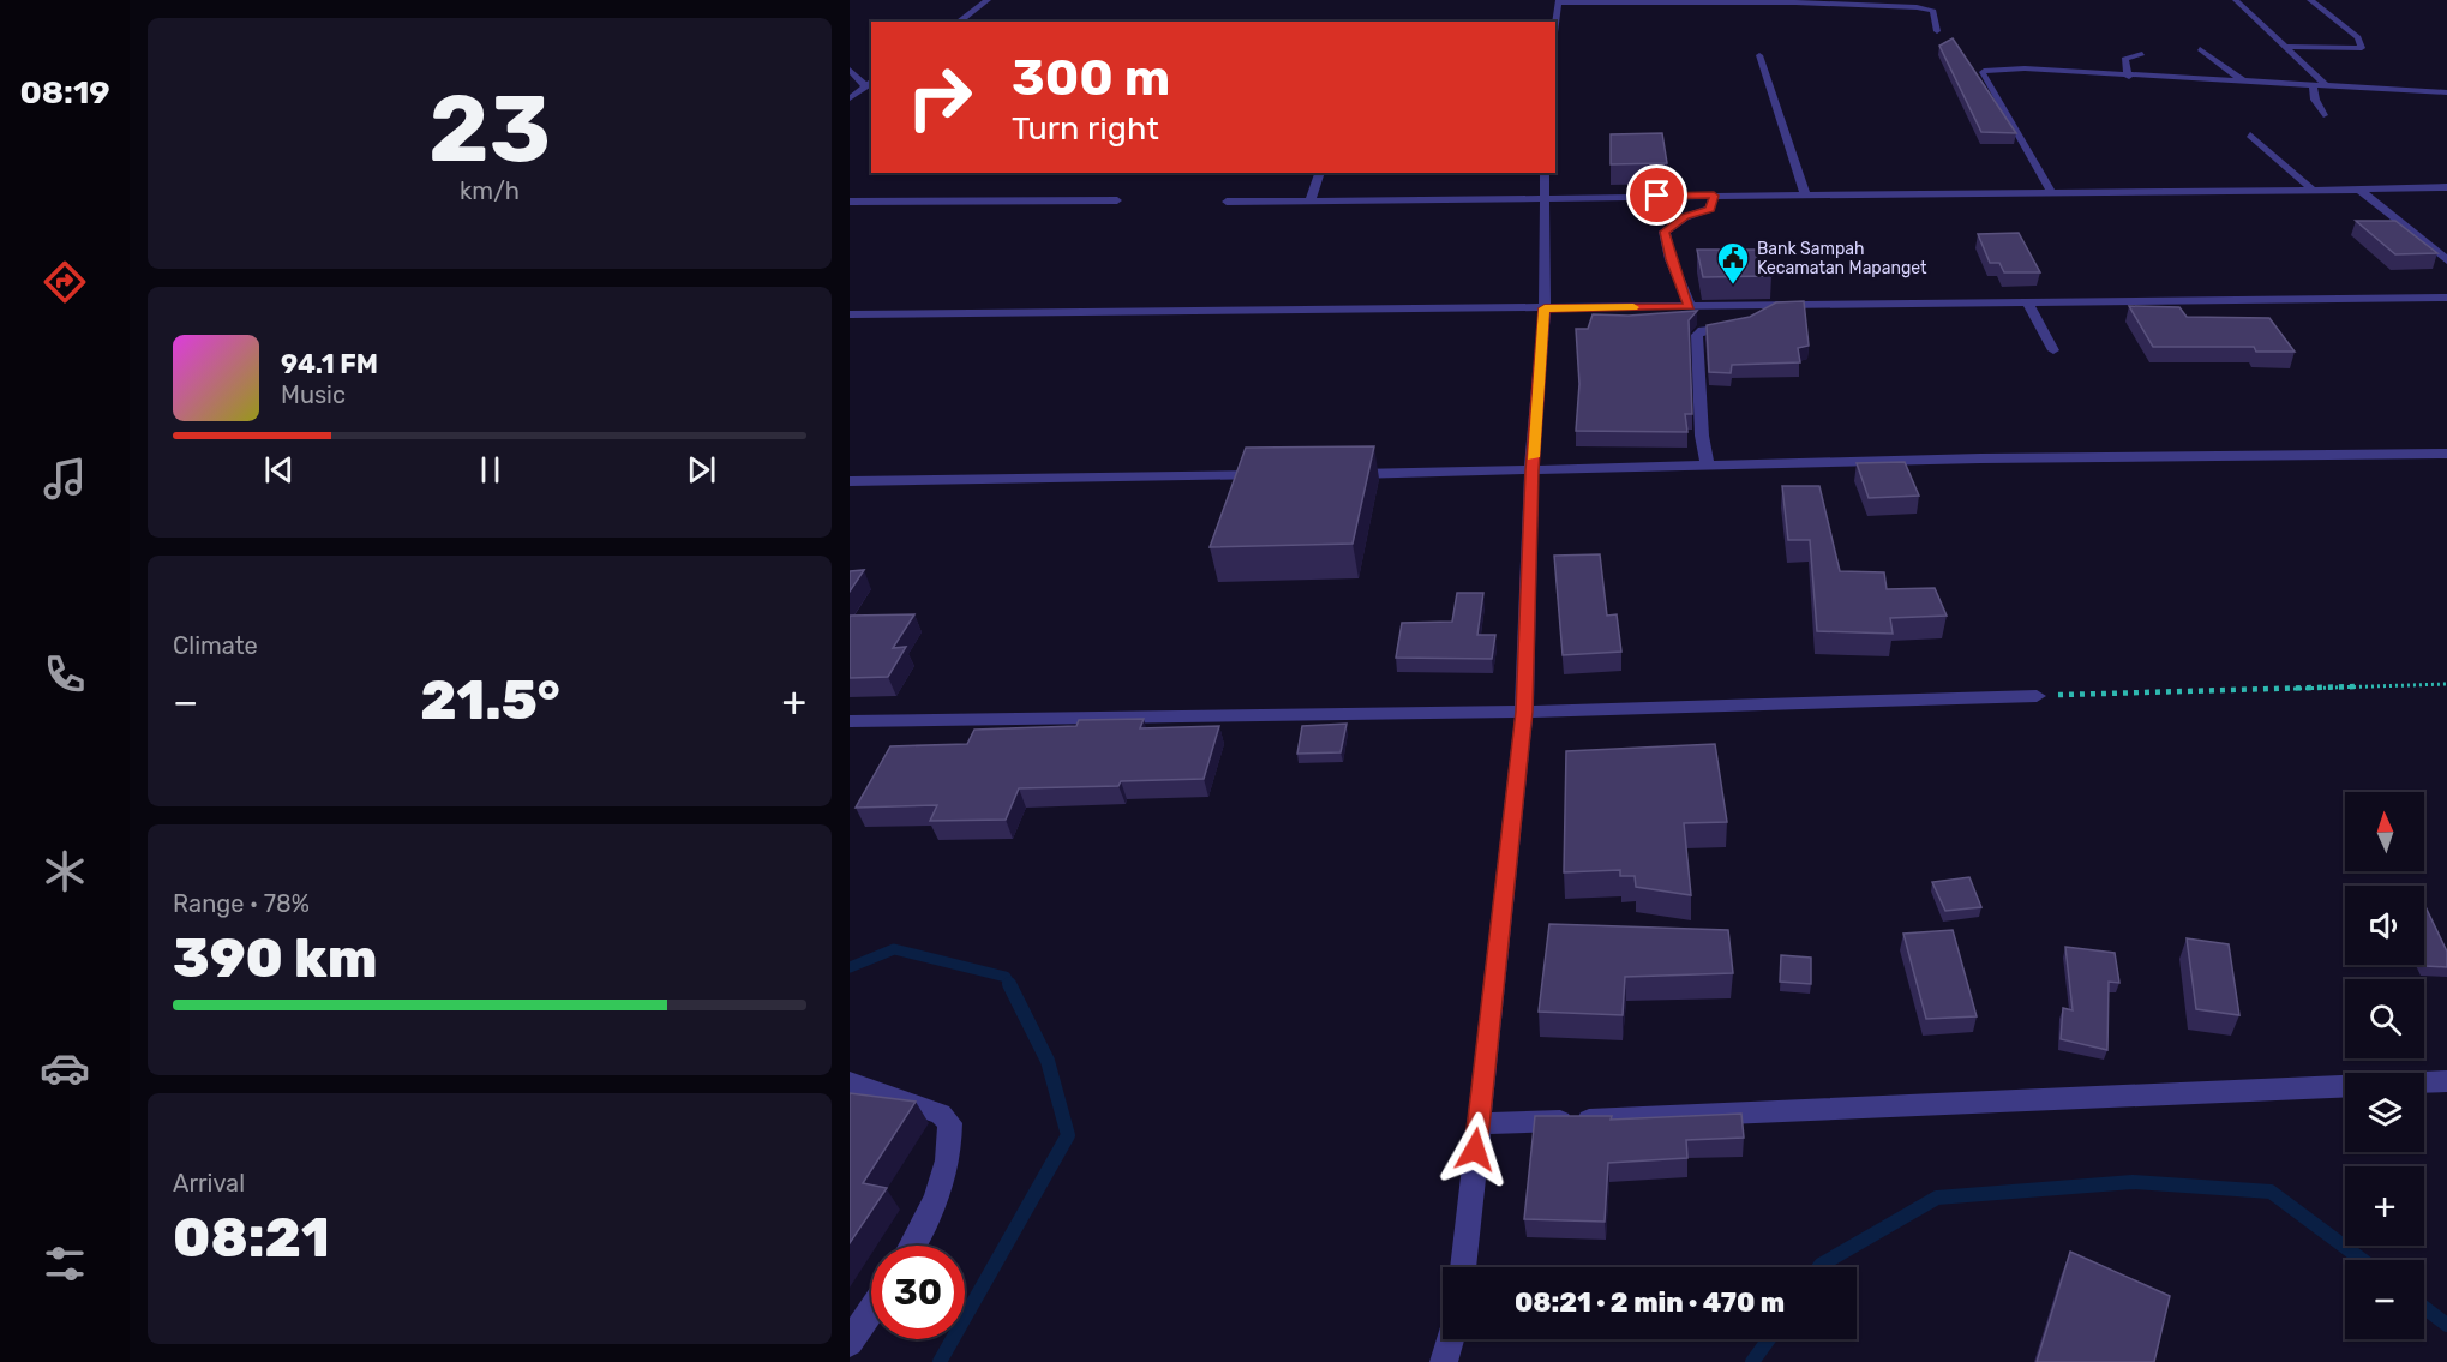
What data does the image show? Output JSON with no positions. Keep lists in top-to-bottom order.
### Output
{
  "places": {
    "public building": ["Bank Sampah Kecamatan Mapanget"]
  },
  "north": "top",
  "page": {
    "tabs": "08:19",
    "tile": [
      ["23", "km/h"],
      "Climate",
      ["Range · 78%", "390 km"],
      ["Arrival", "08:21"]
    ],
    "turn": ["300 m", "Turn right"],
    "song": ["94.1 FM", "Music"],
    "heat": ["−", "21.5°", "+"],
    "map_buttons": ["+", "−"],
    "limit": "30",
    "trip": "08:21 · 2 min · 470 m"
  }
}
